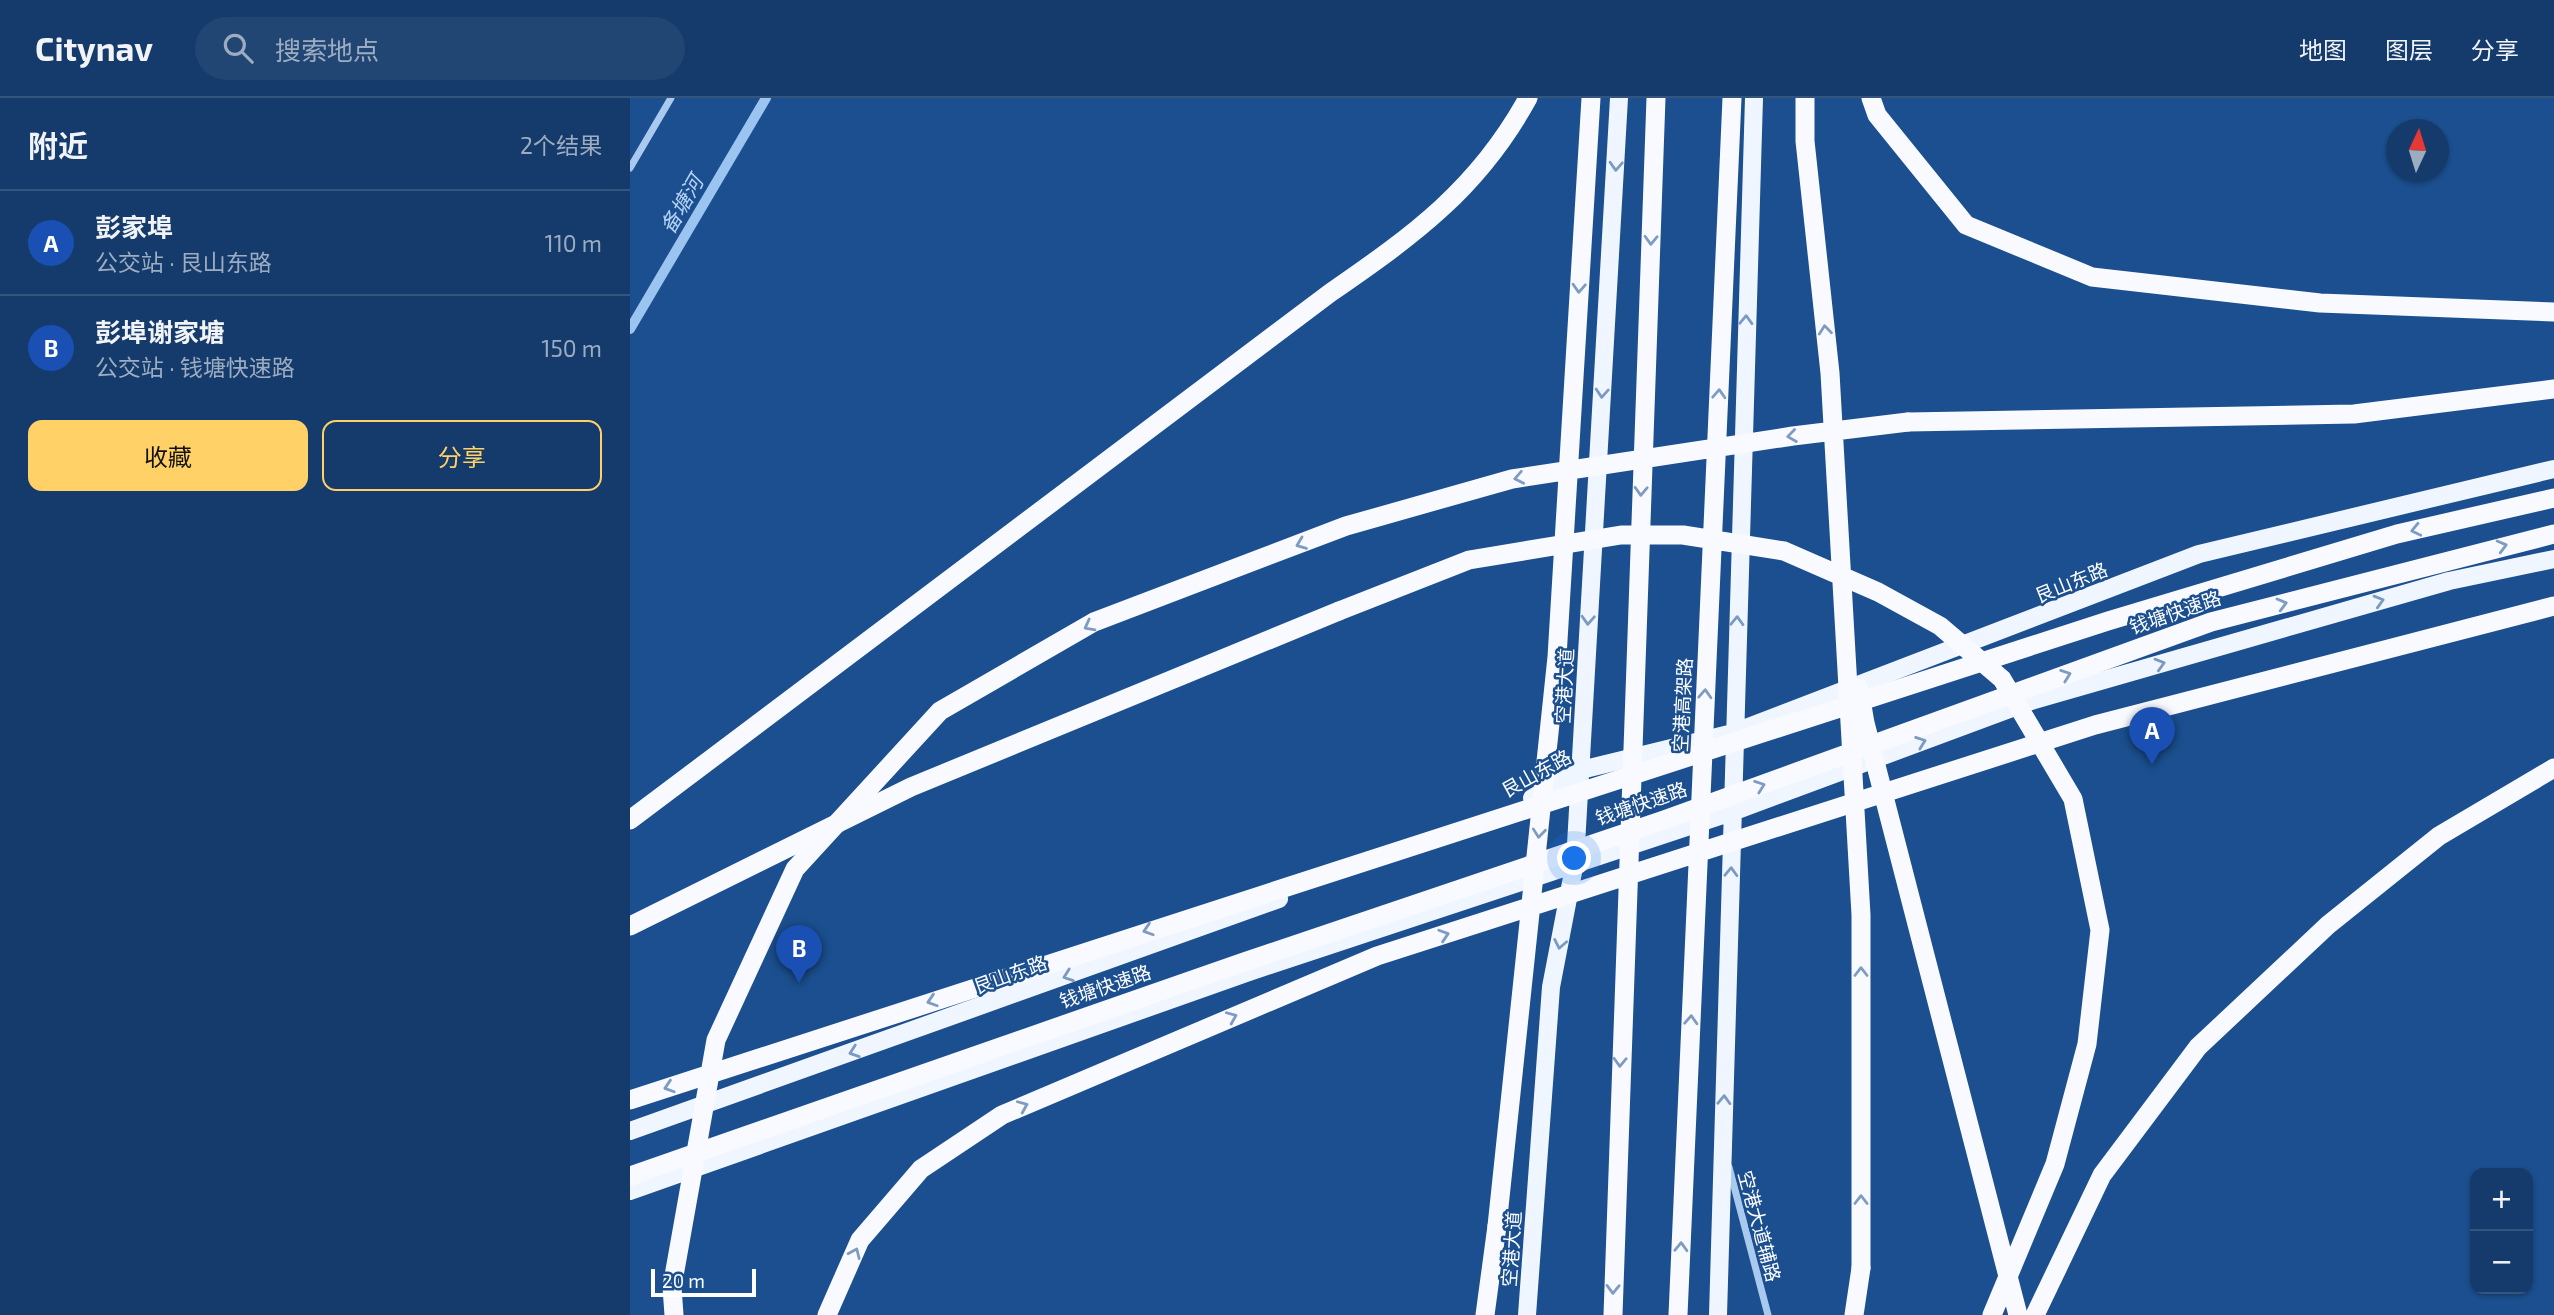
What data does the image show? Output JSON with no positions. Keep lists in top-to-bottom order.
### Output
{
  "streets": {
    "highway": ["钱塘快速路", "空港高架路"],
    "main road": ["艮山东路", "空港大道"],
    "street": ["空港大道辅路"]
  },
  "crossings": [
    ["艮山东路", "空港大道"]
  ],
  "water": ["备塘河"],
  "scale_bar": "20 m",
  "north": "top",
  "page": {
    "header": "Citynav",
    "search": "搜索地点",
    "nav": ["地图", "图层", "分享"],
    "heading": ["附近", "2个结果"],
    "list": [
      {
        "mark": "A",
        "name": "彭家埠",
        "note": "公交站 · 艮山东路",
        "value": "110 m"
      },
      {
        "mark": "B",
        "name": "彭埠谢家塘",
        "note": "公交站 · 钱塘快速路",
        "value": "150 m"
      }
    ],
    "buttons": ["收藏", "分享"],
    "pins": ["A", "B"],
    "map_buttons": ["+", "−"],
    "scale": "20 m"
  }
}
